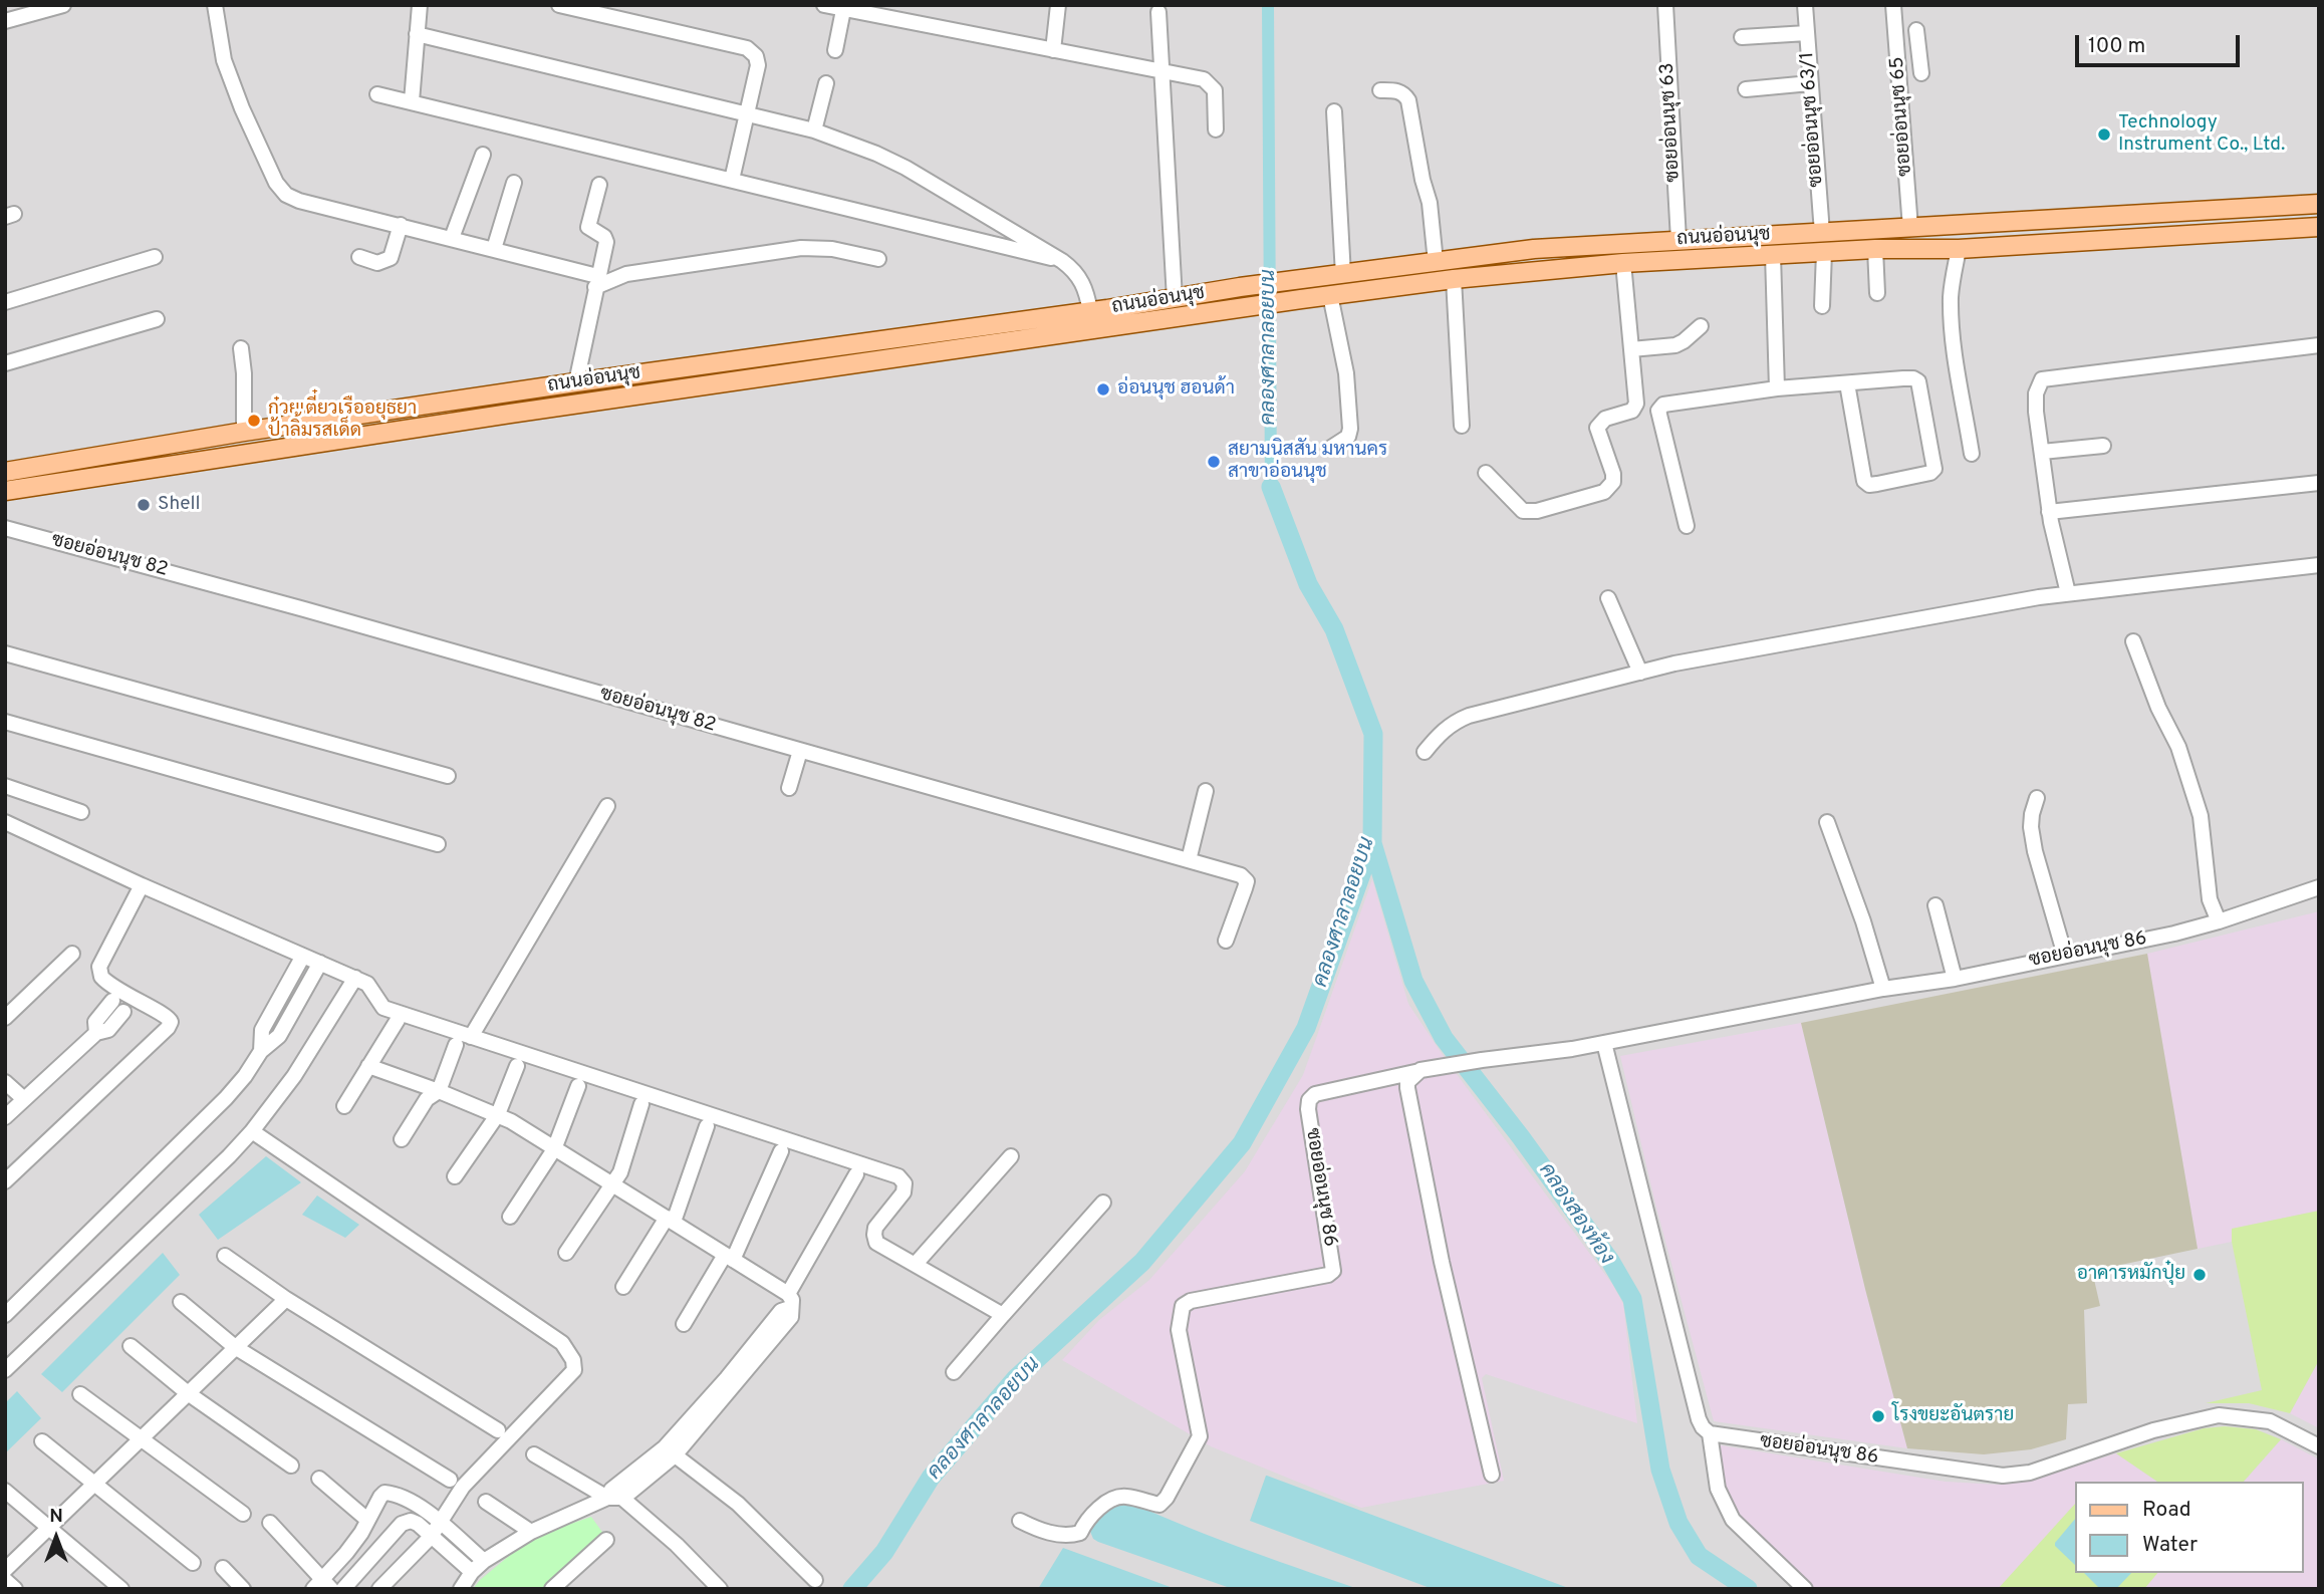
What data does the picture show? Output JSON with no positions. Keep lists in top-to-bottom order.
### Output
{
  "streets": {
    "main road": ["ถนนอ่อนนุช"],
    "street": [
      "ซอยอ่อนนุช 65",
      "ซอยอ่อนนุช 63/1",
      "ซอยอ่อนนุช 63",
      "ซอยอ่อนนุช 82",
      "ซอยอ่อนนุช 86"
    ]
  },
  "crossings": [
    ["ซอยอ่อนนุช 65", "ถนนอ่อนนุช"],
    ["ซอยอ่อนนุช 63/1", "ถนนอ่อนนุช"],
    ["ซอยอ่อนนุช 63", "ถนนอ่อนนุช"]
  ],
  "water": ["คลองศาลาลอยบน", "คลองสองห้อง"],
  "places": [
    "Technology Instrument Co., Ltd.",
    "อ่อนนุช ฮอนด้า",
    "ก๋วยเตี๋ยวเรืออยุธยา ป้าลิ้มรสเด็ด",
    "สยามนิสสัน มหานคร สาขาอ่อนนุช",
    "Shell",
    "อาคารหมักปุ๋ย",
    "โรงขยะอันตราย"
  ],
  "legend": ["Road", "Water"],
  "scale_bar": "100 m",
  "north": "top"
}
